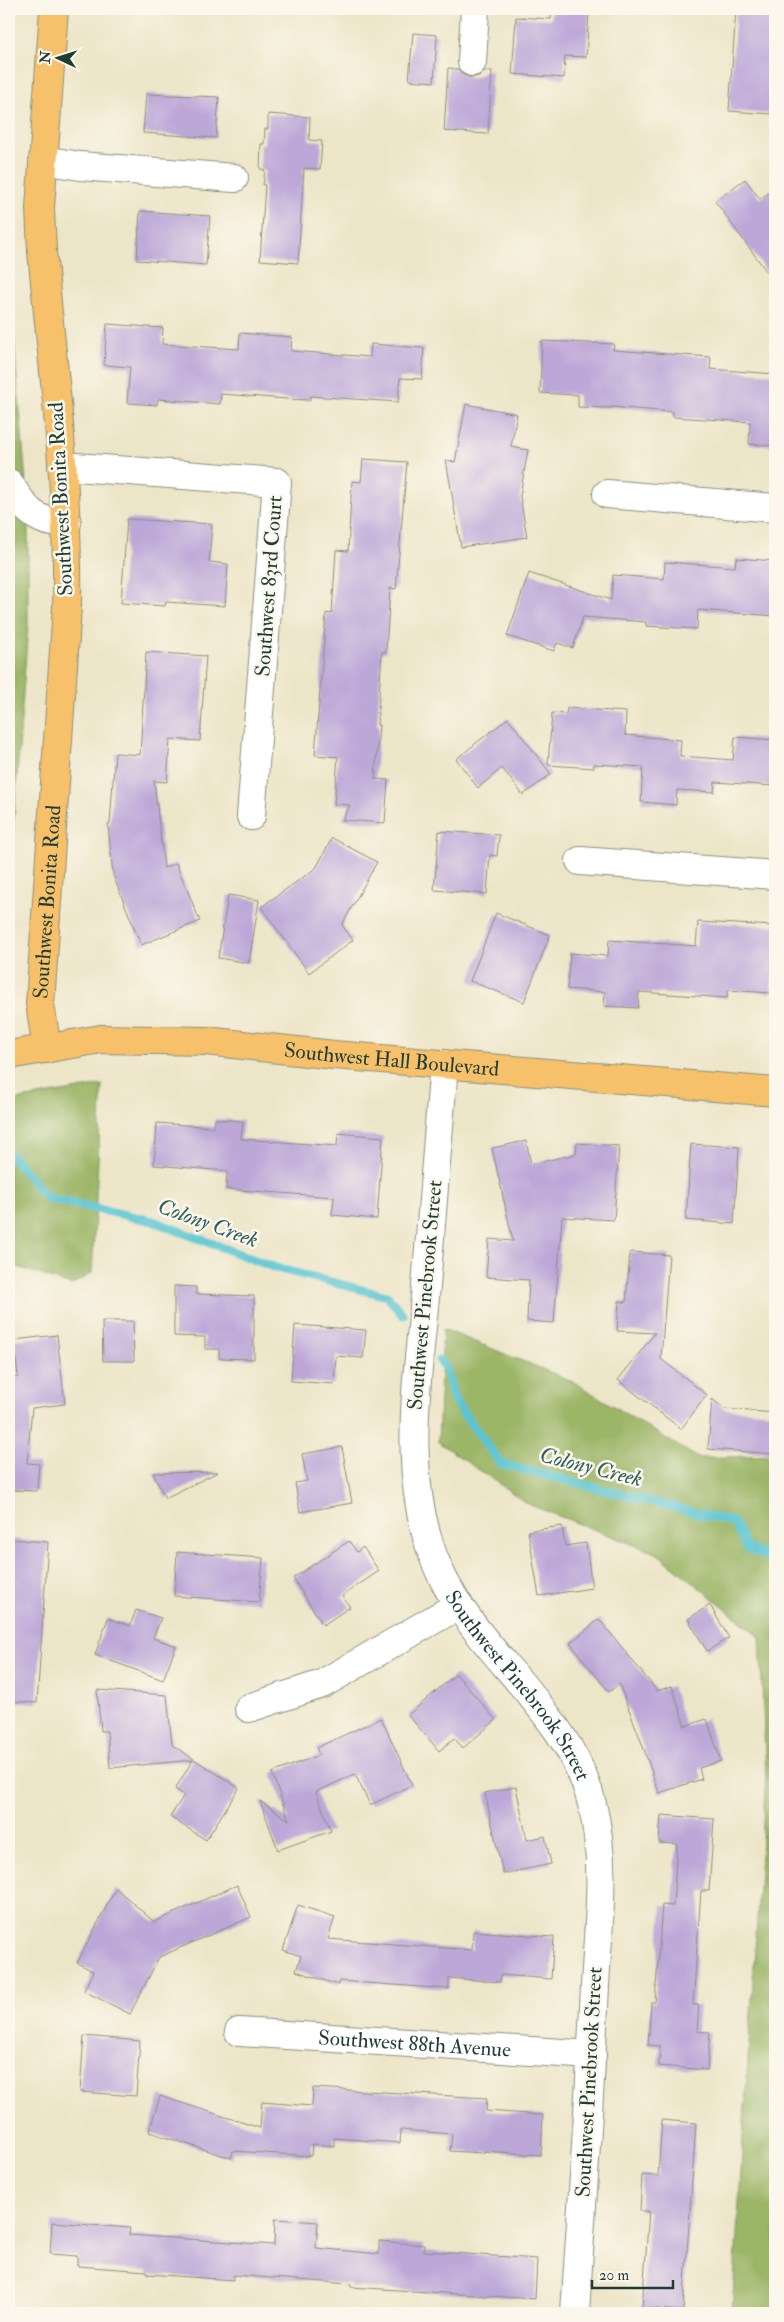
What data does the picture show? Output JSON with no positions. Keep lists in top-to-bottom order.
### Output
{
  "streets": {
    "main road": ["Southwest Bonita Road", "Southwest Hall Boulevard"],
    "street": ["Southwest 83rd Court", "Southwest Pinebrook Street", "Southwest 88th Avenue"]
  },
  "crossings": [
    ["Southwest Bonita Road", "Southwest 83rd Court"],
    ["Southwest Bonita Road", "Southwest Hall Boulevard"],
    ["Southwest Hall Boulevard", "Southwest Pinebrook Street"],
    ["Southwest Pinebrook Street", "Southwest 88th Avenue"]
  ],
  "water": ["Colony Creek"],
  "scale_bar": "20 m",
  "north": "left"
}
